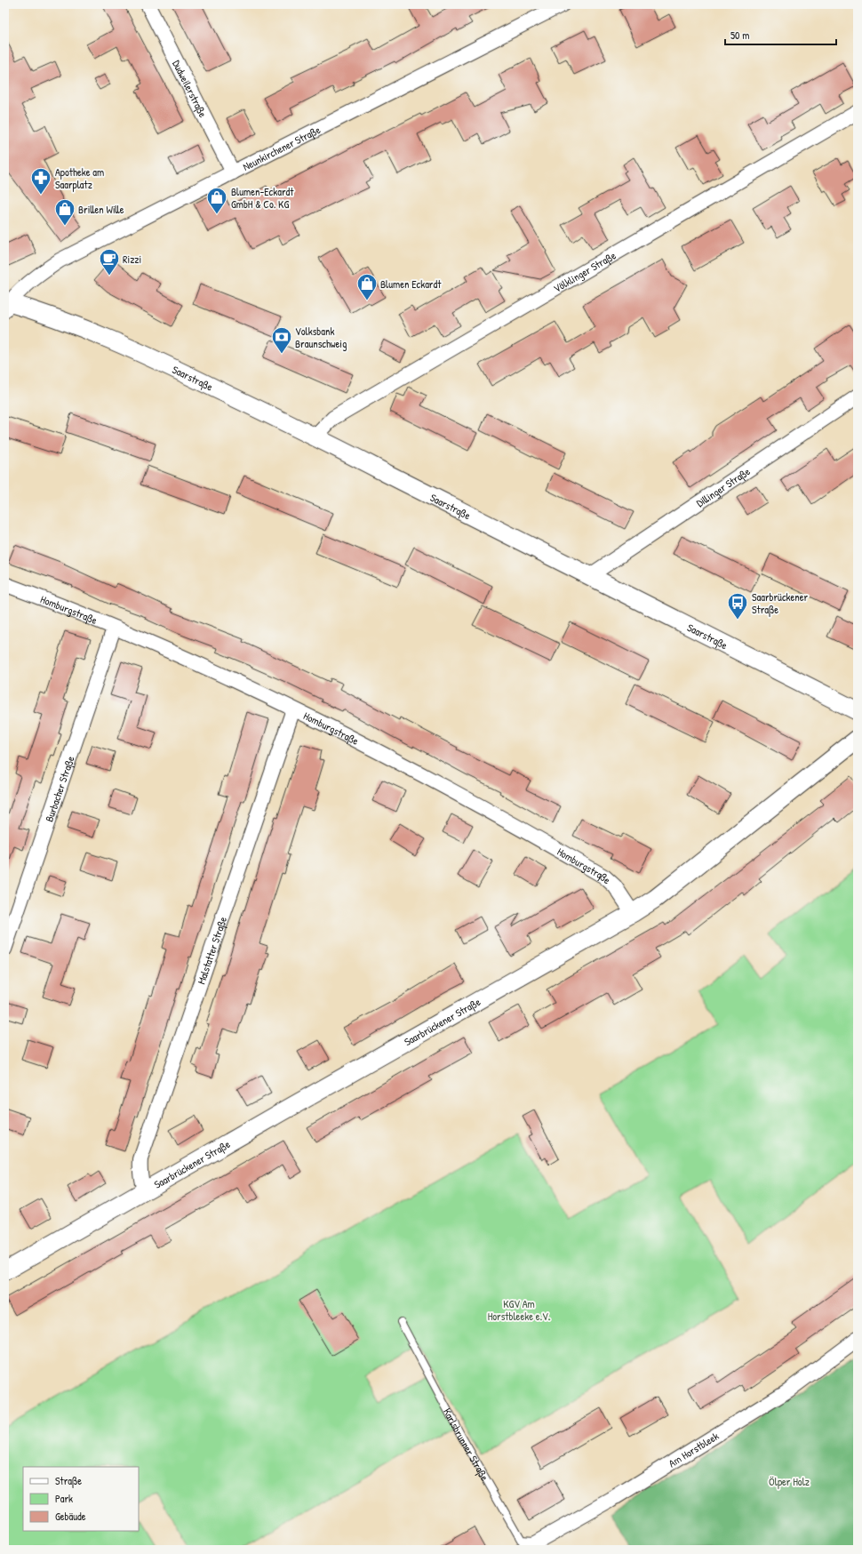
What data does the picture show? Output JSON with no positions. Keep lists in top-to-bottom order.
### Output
{
  "streets": {
    "street": [
      "Dudweilerstraße",
      "Neunkirchener Straße",
      "Völklinger Straße",
      "Saarstraße",
      "Dillinger Straße",
      "Homburgstraße",
      "Burbacher Straße",
      "Malstatter Straße",
      "Saarbrückener Straße",
      "Am Horstbleek"
    ],
    "lane": ["Karlsbrunner Straße"]
  },
  "crossings": [
    ["Dudweilerstraße", "Neunkirchener Straße"],
    ["Neunkirchener Straße", "Saarstraße"],
    ["Völklinger Straße", "Saarstraße"],
    ["Saarstraße", "Dillinger Straße"],
    ["Homburgstraße", "Burbacher Straße"],
    ["Homburgstraße", "Malstatter Straße"],
    ["Homburgstraße", "Saarbrückener Straße"],
    ["Malstatter Straße", "Saarbrückener Straße"],
    ["Karlsbrunner Straße", "Am Horstbleek"]
  ],
  "parks": ["KGV Am Horstbleeke e.V.", "Ölper Holz"],
  "places": {
    "pharmacy": ["Apotheke am Saarplatz"],
    "shop": ["Blumen-Eckardt GmbH & Co. KG", "Brillen Wille", "Blumen Eckardt"],
    "cafe": ["Rizzi"],
    "bank": ["Volksbank Braunschweig"],
    "bus stop": ["Saarbrückener Straße"]
  },
  "legend": ["Straße", "Park", "Gebäude"],
  "scale_bar": "50 m"
}
